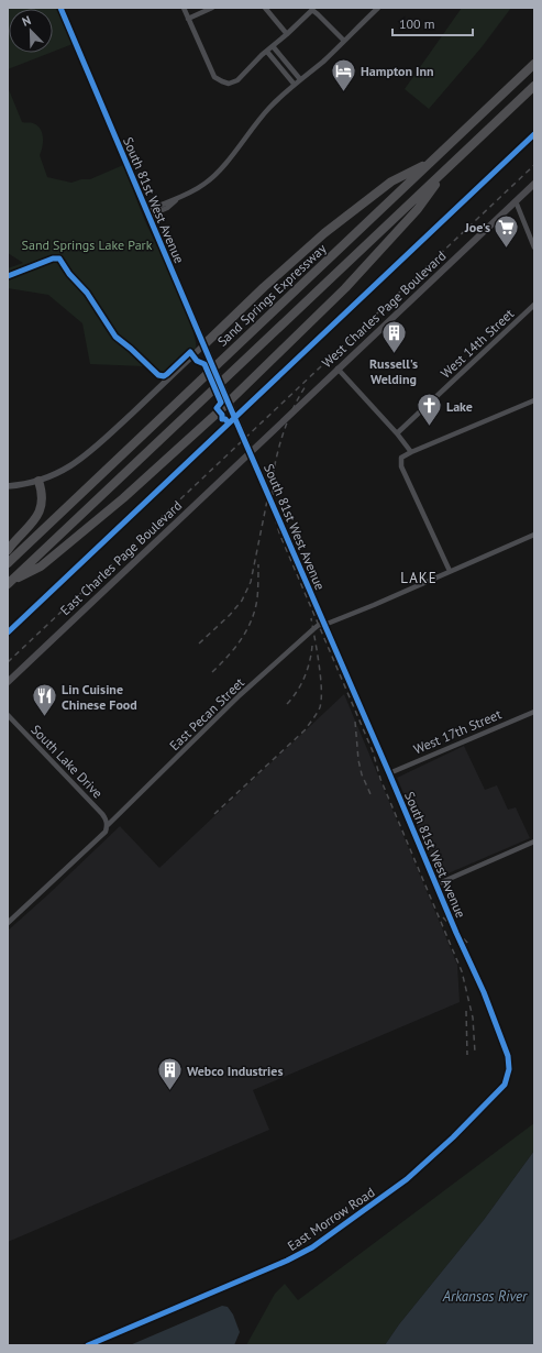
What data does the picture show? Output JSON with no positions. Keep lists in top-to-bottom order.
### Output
{
  "streets": {
    "highway": ["Sand Springs Expressway"],
    "main road": ["West Charles Page Boulevard", "East Charles Page Boulevard"],
    "street": [
      "South 81st West Avenue",
      "West 14th Street",
      "East Pecan Street",
      "West 17th Street",
      "South Lake Drive",
      "East Morrow Road"
    ]
  },
  "crossings": [
    ["South 81st West Avenue", "West Charles Page Boulevard"],
    ["South 81st West Avenue", "East Charles Page Boulevard"],
    ["South 81st West Avenue", "East Pecan Street"],
    ["South 81st West Avenue", "West 17th Street"],
    ["South 81st West Avenue", "East Morrow Road"],
    ["West Charles Page Boulevard", "East Charles Page Boulevard"],
    ["East Pecan Street", "South Lake Drive"]
  ],
  "districts": ["LAKE"],
  "water": ["Arkansas River"],
  "parks": ["Sand Springs Lake Park"],
  "places": {
    "hotel": ["Hampton Inn"],
    "supermarket": ["Joe's"],
    "building": ["Russell's Welding", "Webco Industries"],
    "church": ["Lake"],
    "restaurant": ["Lin Cuisine Chinese Food"]
  },
  "scale_bar": "100 m",
  "north": "top left"
}
